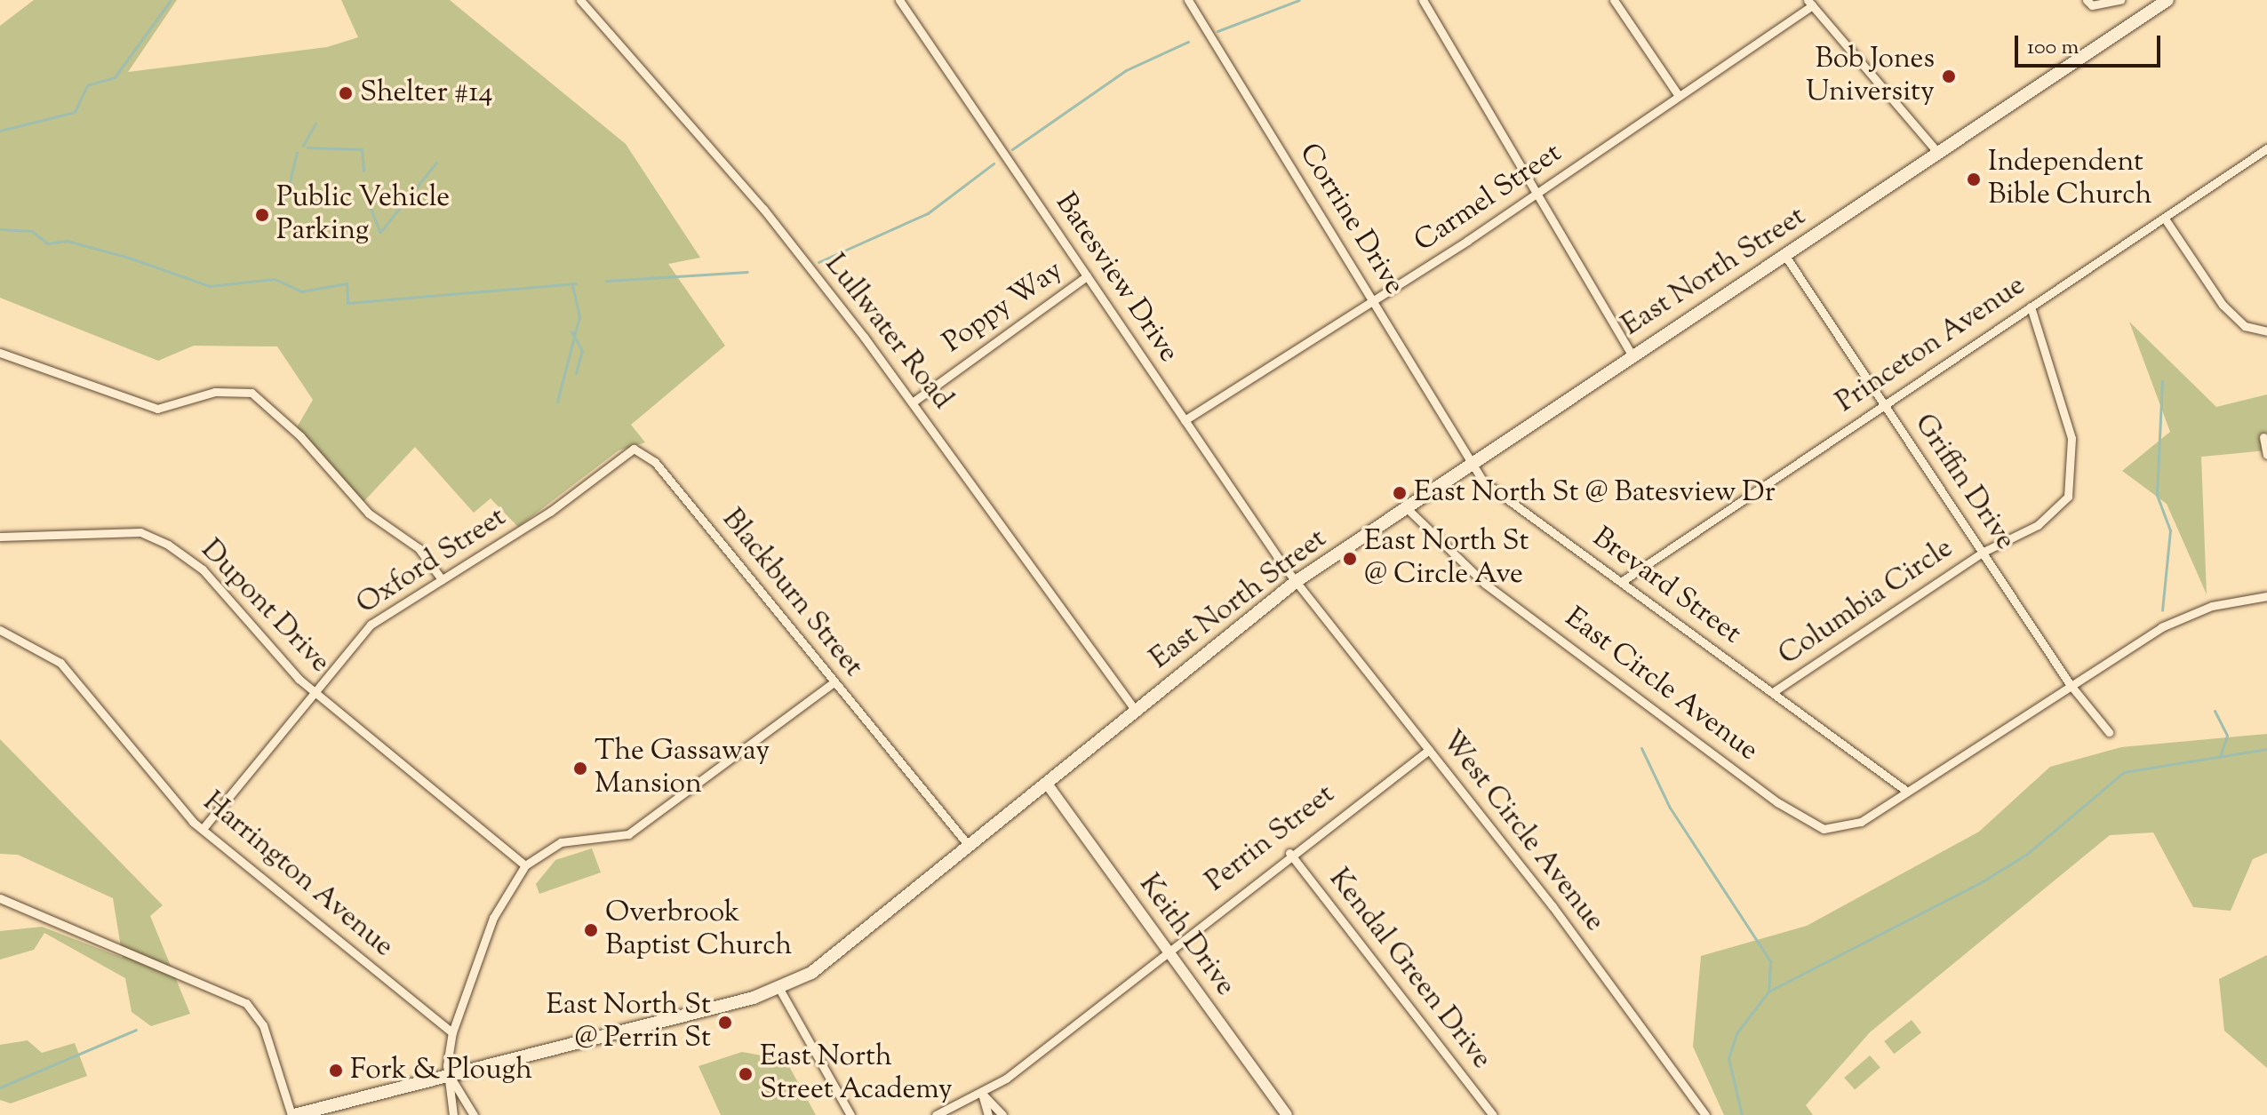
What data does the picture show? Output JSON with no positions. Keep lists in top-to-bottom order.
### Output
{
  "streets": {
    "main road": ["East North Street"],
    "street": [
      "Carmel Street",
      "Corrine Drive",
      "Batesview Drive",
      "Poppy Way",
      "Lullwater Road",
      "Princeton Avenue",
      "Griffin Drive",
      "Oxford Street",
      "Brevard Street",
      "Blackburn Street",
      "Columbia Circle",
      "Dupont Drive",
      "East Circle Avenue",
      "West Circle Avenue",
      "Perrin Street",
      "Harrington Avenue",
      "Keith Drive",
      "Kendal Green Drive"
    ]
  },
  "crossings": [
    ["Carmel Street", "Corrine Drive"],
    ["Carmel Street", "Batesview Drive"],
    ["Corrine Drive", "East North Street"],
    ["Corrine Drive", "Brevard Street"],
    ["East North Street", "Batesview Drive"],
    ["East North Street", "Lullwater Road"],
    ["East North Street", "Griffin Drive"],
    ["East North Street", "Brevard Street"],
    ["East North Street", "Blackburn Street"],
    ["East North Street", "East Circle Avenue"],
    ["East North Street", "West Circle Avenue"],
    ["East North Street", "Keith Drive"],
    ["Batesview Drive", "Poppy Way"],
    ["Batesview Drive", "West Circle Avenue"],
    ["Poppy Way", "Lullwater Road"],
    ["Princeton Avenue", "Griffin Drive"],
    ["Princeton Avenue", "Brevard Street"],
    ["Princeton Avenue", "Columbia Circle"],
    ["Griffin Drive", "Columbia Circle"],
    ["Griffin Drive", "East Circle Avenue"],
    ["Oxford Street", "Blackburn Street"],
    ["Oxford Street", "Dupont Drive"],
    ["Oxford Street", "Harrington Avenue"],
    ["Brevard Street", "Columbia Circle"],
    ["Brevard Street", "East Circle Avenue"],
    ["West Circle Avenue", "Perrin Street"],
    ["Perrin Street", "Keith Drive"],
    ["Perrin Street", "Kendal Green Drive"]
  ],
  "places": [
    "Bob Jones University",
    "Shelter #14",
    "Independent Bible Church",
    "Public Vehicle Parking",
    "East North St @ Batesview Dr",
    "East North St @ Circle Ave",
    "The Gassaway Mansion",
    "Overbrook Baptist Church",
    "East North St @ Perrin St",
    "Fork & Plough",
    "East North Street Academy"
  ],
  "scale_bar": "100 m"
}
